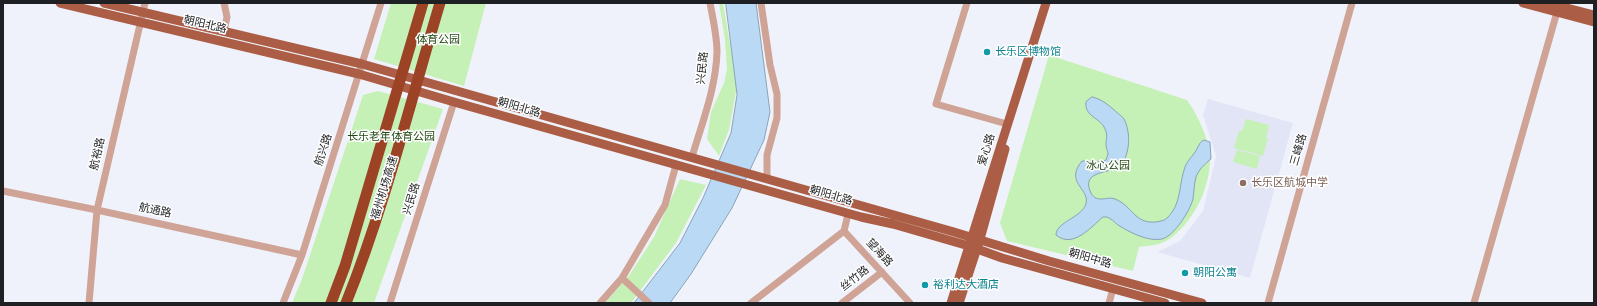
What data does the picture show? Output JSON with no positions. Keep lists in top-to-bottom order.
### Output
{
  "streets": {
    "highway": ["福州机场高速"],
    "main road": ["朝阳北路", "爱心路", "朝阳中路"],
    "street": [
      "兴民路",
      "航兴路",
      "三峰路",
      "航裕路",
      "航通路",
      "望海路",
      "丝竹路"
    ]
  },
  "crossings": [
    ["朝阳北路", "兴民路"],
    ["朝阳北路", "航兴路"],
    ["朝阳北路", "爱心路"],
    ["朝阳北路", "航裕路"],
    ["朝阳北路", "朝阳中路"],
    ["航兴路", "航通路"],
    ["爱心路", "朝阳中路"],
    ["航裕路", "航通路"],
    ["望海路", "丝竹路"]
  ],
  "parks": ["体育公园", "长乐老年体育公园", "冰心公园"],
  "places": [
    "长乐区博物馆",
    "长乐区航城中学",
    "朝阳公寓",
    "裕利达大酒店"
  ]
}
